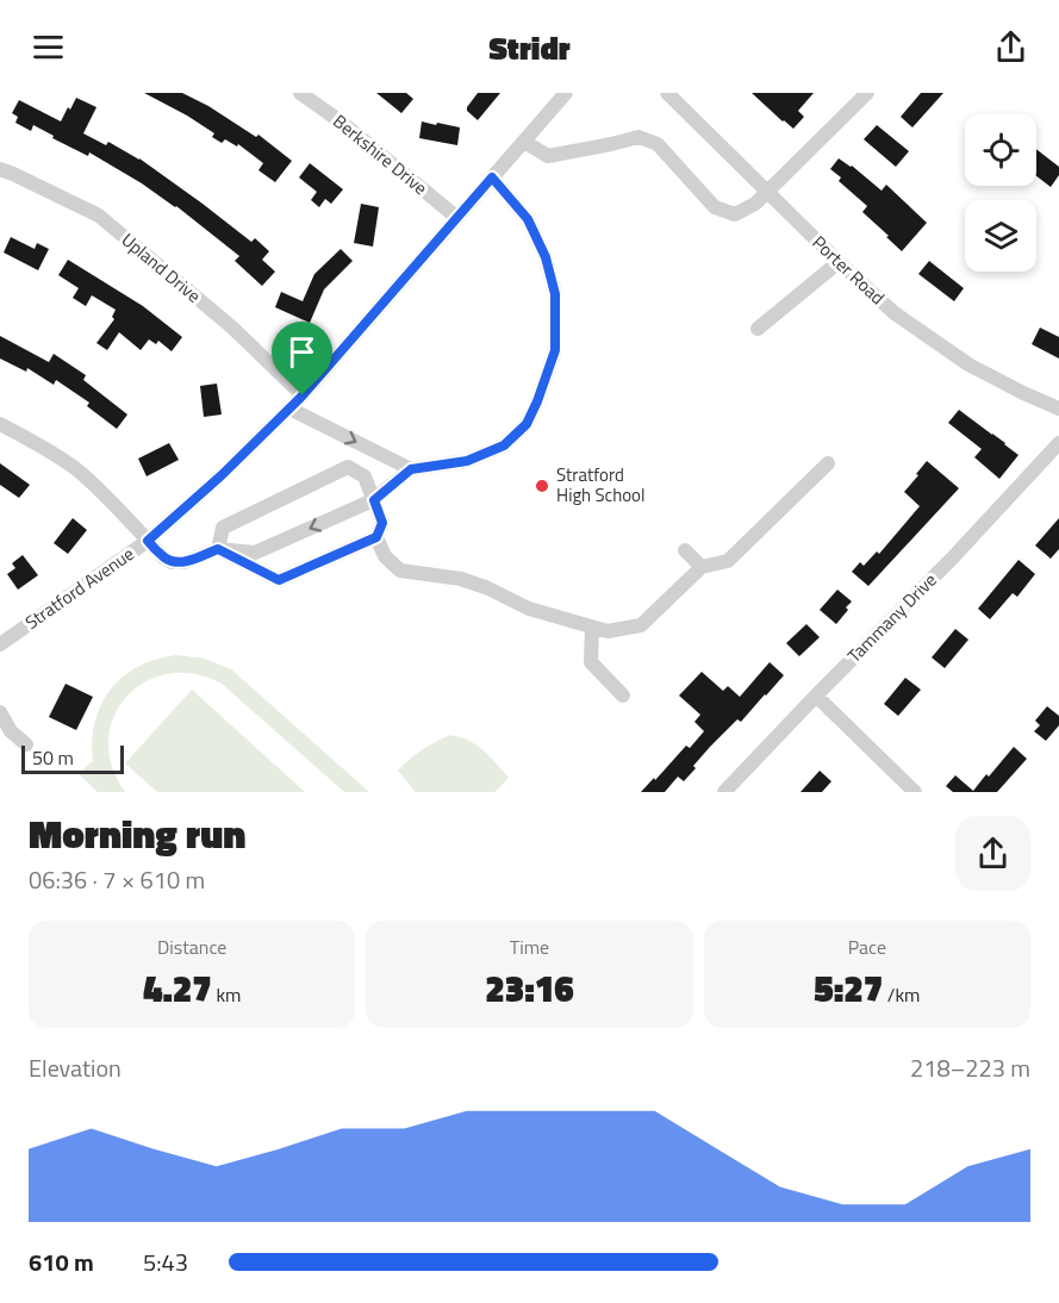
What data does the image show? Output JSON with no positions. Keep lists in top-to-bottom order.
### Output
{
  "streets": {
    "street": [
      "Berkshire Drive",
      "Upland Drive",
      "Porter Road",
      "Stratford Avenue",
      "Tammany Drive"
    ]
  },
  "crossings": [
    ["Berkshire Drive", "Stratford Avenue"],
    ["Upland Drive", "Stratford Avenue"]
  ],
  "places": ["Stratford High School"],
  "scale_bar": "50 m",
  "page": {
    "header": "Stridr",
    "scale": "50 m",
    "heading": ["Morning run", "06:36 · 7 × 610 m"],
    "stats": [
      ["Distance", "4.27 km"],
      ["Time", "23:16"],
      ["Pace", "5:27 /km"]
    ],
    "chart": ["Elevation", "218–223 m"],
    "list": [
      {
        "name": "610 m",
        "note": "5:43"
      }
    ]
  }
}
